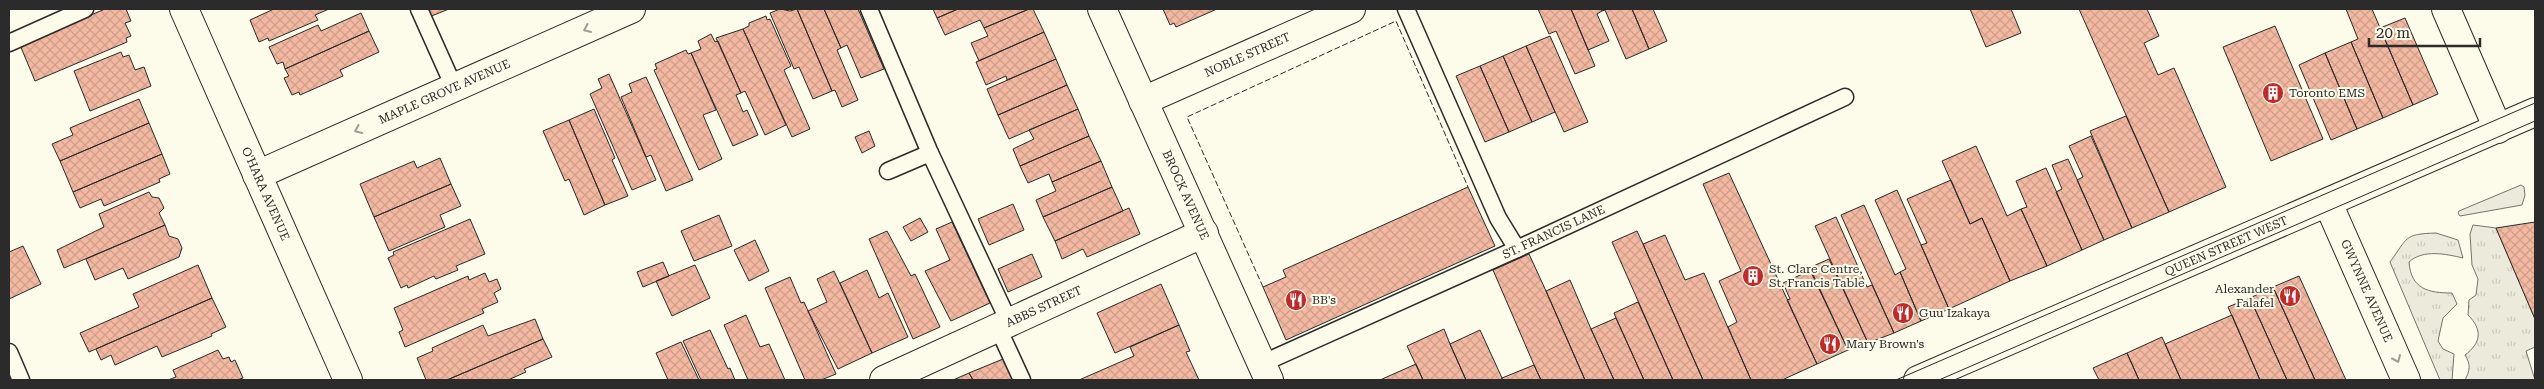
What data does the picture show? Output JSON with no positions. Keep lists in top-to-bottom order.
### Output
{
  "streets": {
    "street": [
      "NOBLE STREET",
      "MAPLE GROVE AVENUE",
      "BROCK AVENUE",
      "O'HARA AVENUE",
      "QUEEN STREET WEST",
      "GWYNNE AVENUE",
      "ABBS STREET"
    ],
    "lane": ["ST. FRANCIS LANE"]
  },
  "crossings": [
    ["NOBLE STREET", "BROCK AVENUE"],
    ["MAPLE GROVE AVENUE", "O'HARA AVENUE"],
    ["BROCK AVENUE", "ST. FRANCIS LANE"],
    ["BROCK AVENUE", "ABBS STREET"],
    ["QUEEN STREET WEST", "GWYNNE AVENUE"]
  ],
  "one_way": ["MAPLE GROVE AVENUE", "GWYNNE AVENUE"],
  "places": {
    "building": ["Toronto EMS", "St. Clare Centre, St. Francis Table"],
    "restaurant": [
      "Alexander Falafel",
      "BB's",
      "Guu Izakaya",
      "Mary Brown's"
    ]
  },
  "scale_bar": "20 m"
}
